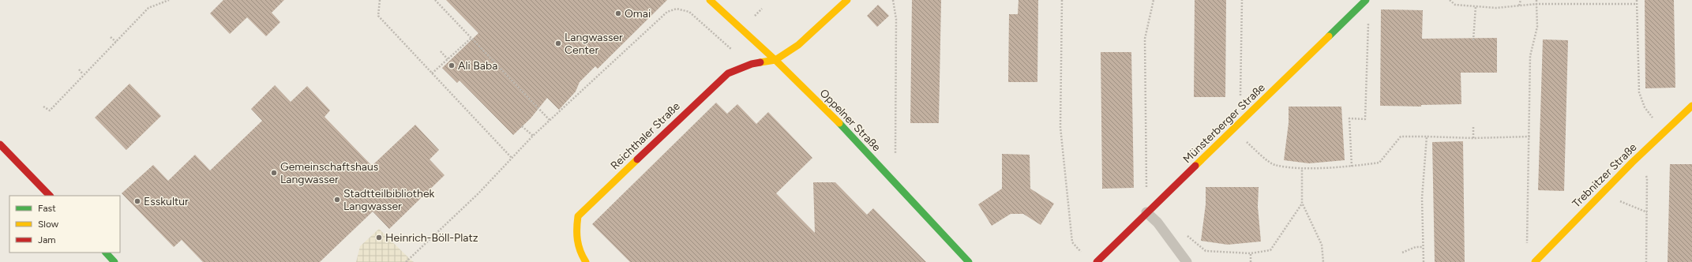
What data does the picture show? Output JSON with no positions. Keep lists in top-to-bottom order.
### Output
{
  "streets": {
    "street": [
      "Oppelner Straße",
      "Münsterberger Straße",
      "Reichthaler Straße",
      "Trebnitzer Straße"
    ]
  },
  "crossings": [
    ["Oppelner Straße", "Reichthaler Straße"]
  ],
  "places": [
    "Omai",
    "Langwasser Center",
    "Ali Baba",
    "Gemeinschaftshaus Langwasser",
    "Stadtteilbibliothek Langwasser",
    "Esskultur",
    "Heinrich-Böll-Platz"
  ],
  "legend": ["Fast", "Slow", "Jam"]
}
